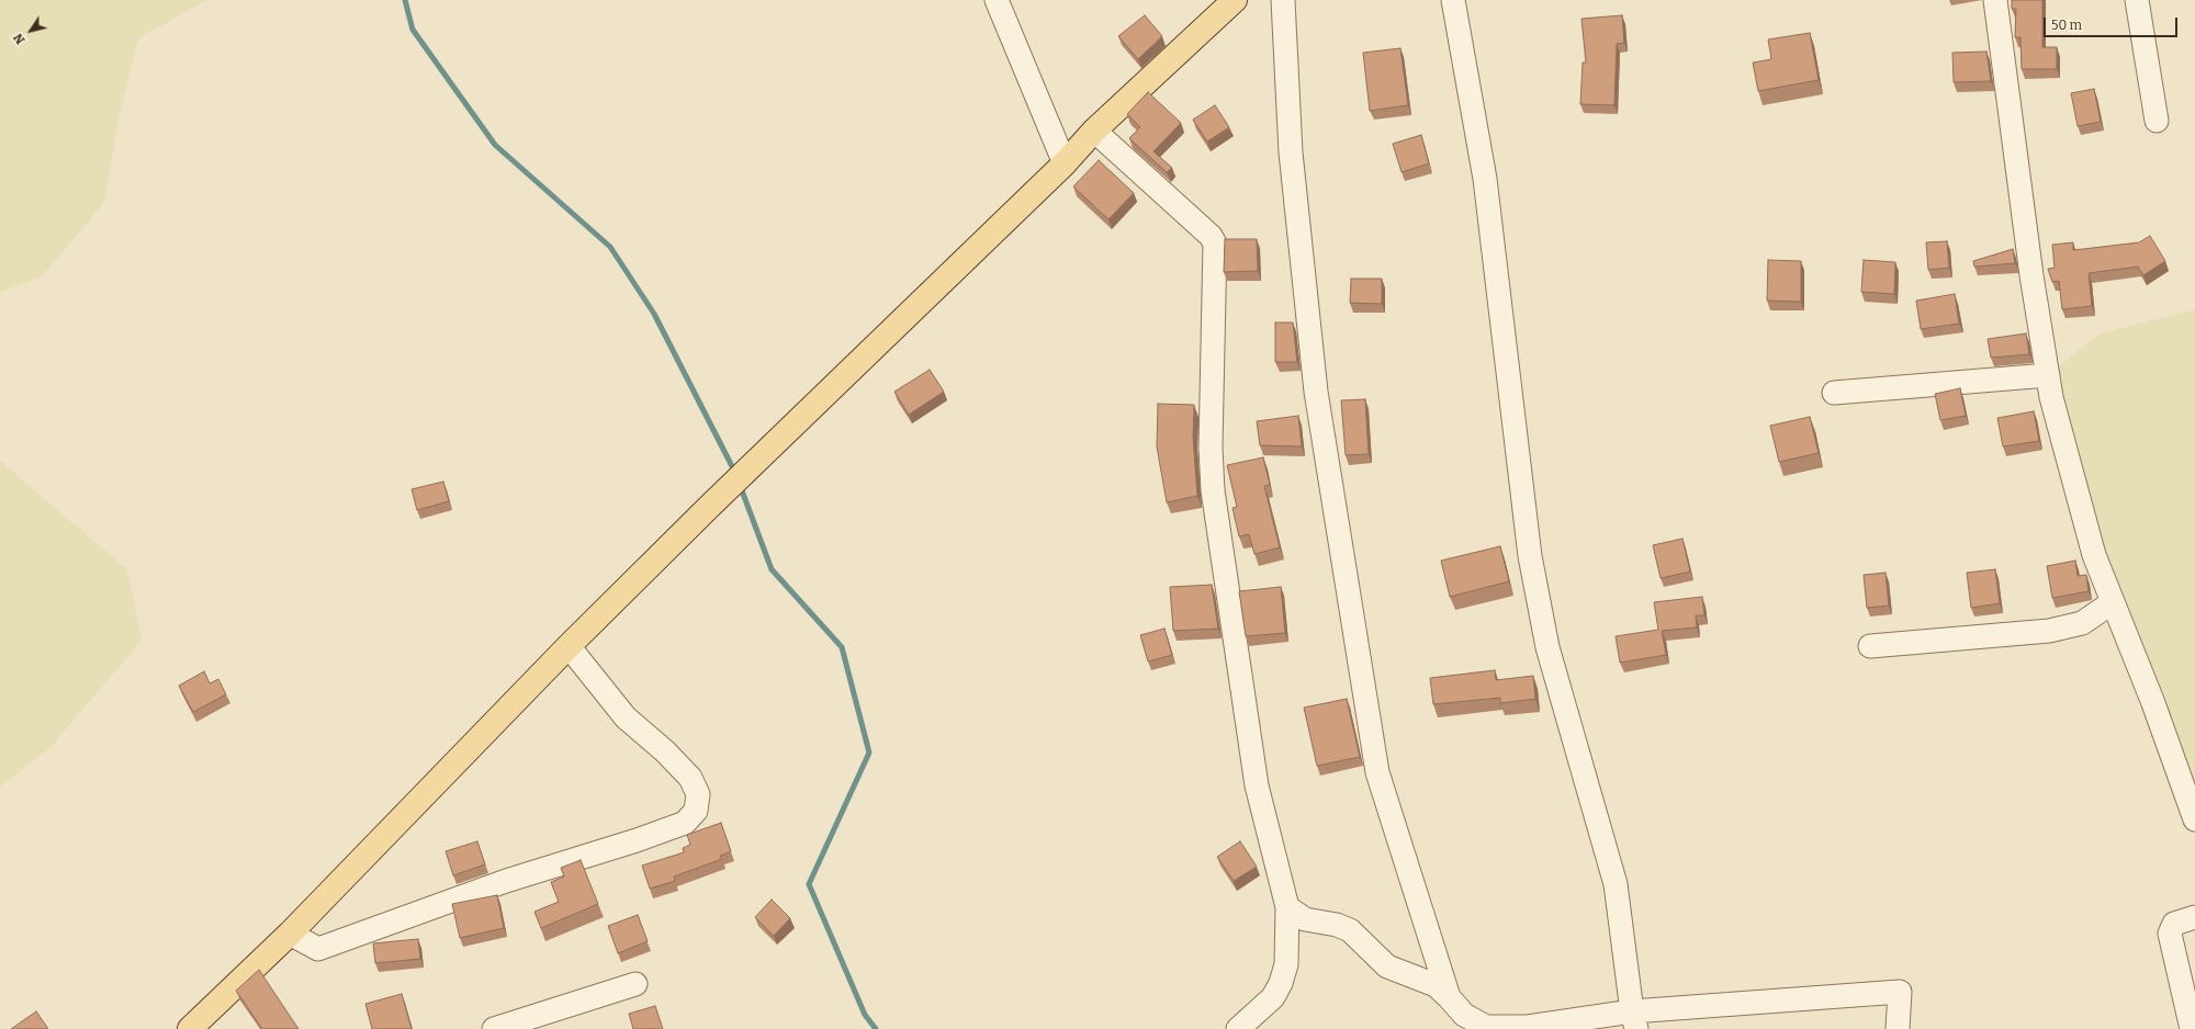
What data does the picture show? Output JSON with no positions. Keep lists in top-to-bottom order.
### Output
{
  "scale_bar": "50 m",
  "north": "bottom left"
}
